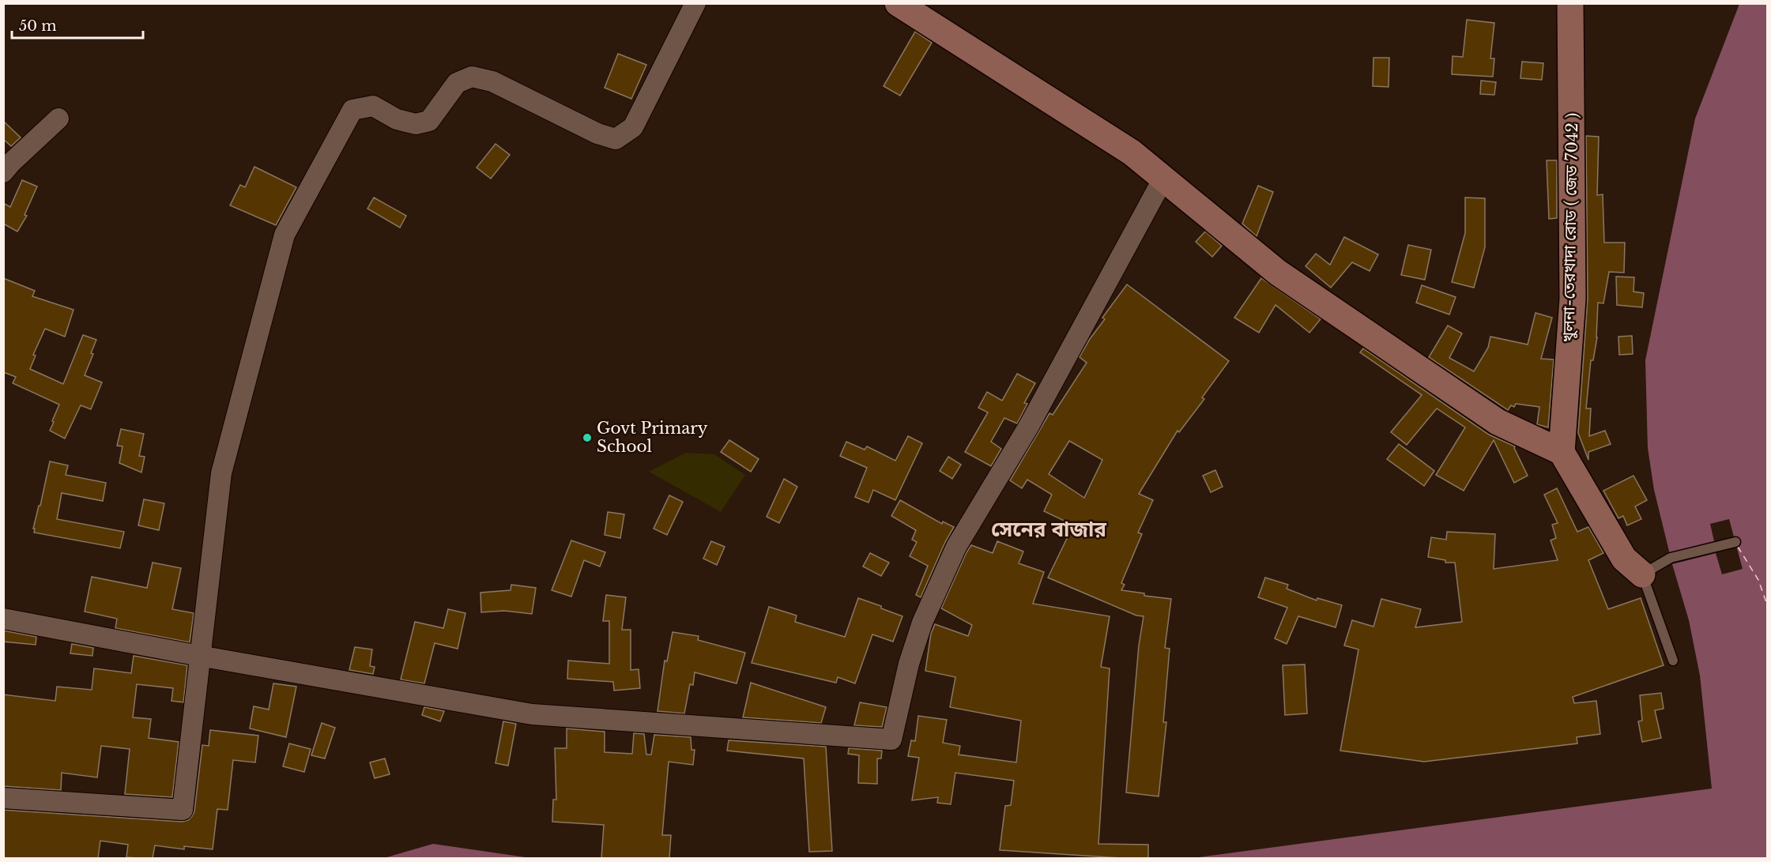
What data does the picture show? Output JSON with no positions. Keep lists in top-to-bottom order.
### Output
{
  "streets": {
    "main road": ["খুলনা-তেরখাদা রোড ( জেড 7042 )"]
  },
  "districts": ["সেনের বাজার"],
  "places": ["Govt Primary School"],
  "scale_bar": "50 m"
}
